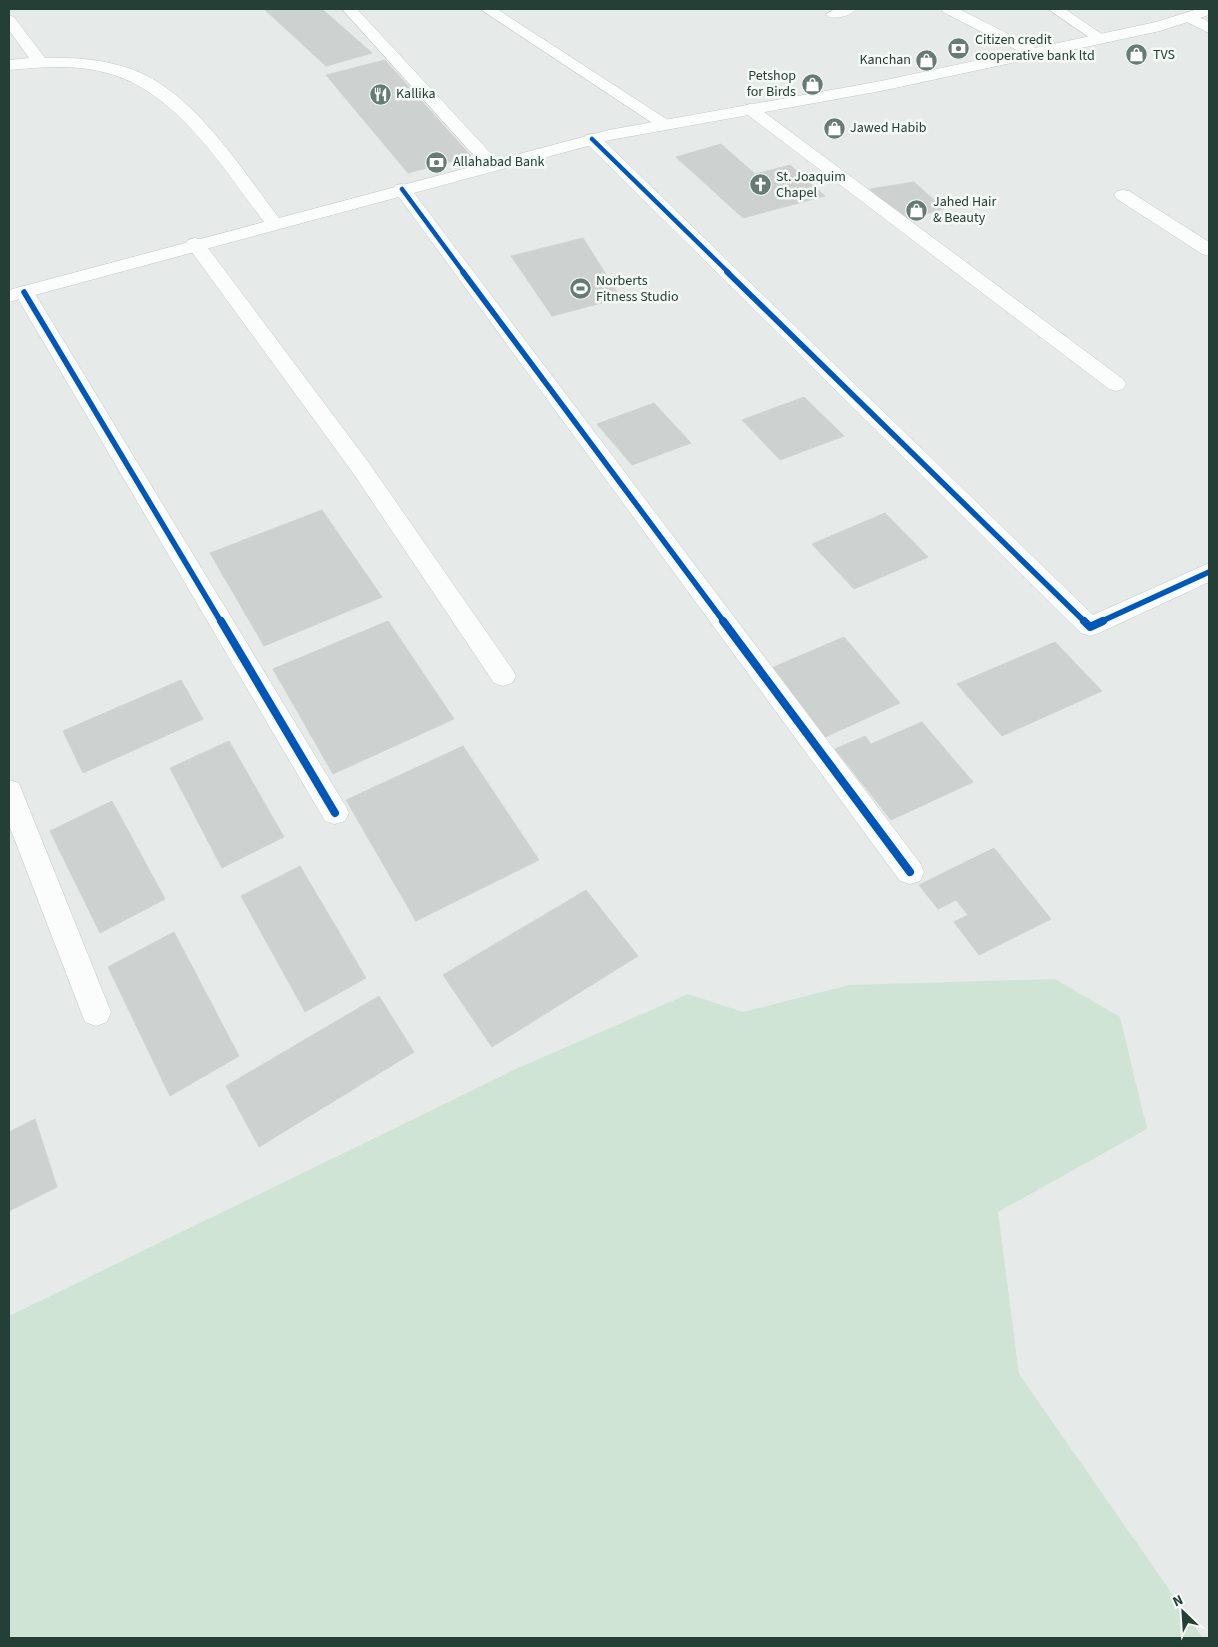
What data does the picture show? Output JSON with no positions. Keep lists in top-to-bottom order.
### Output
{
  "places": {
    "bank": ["Citizen credit cooperative bank ltd", "Allahabad Bank"],
    "shop": [
      "TVS",
      "Kanchan",
      "Petshop for Birds",
      "Jawed Habib",
      "Jahed Hair & Beauty"
    ],
    "restaurant": ["Kallika"],
    "church": ["St. Joaquim Chapel"],
    "sports": ["Norberts Fitness Studio"]
  },
  "north": "top left"
}
